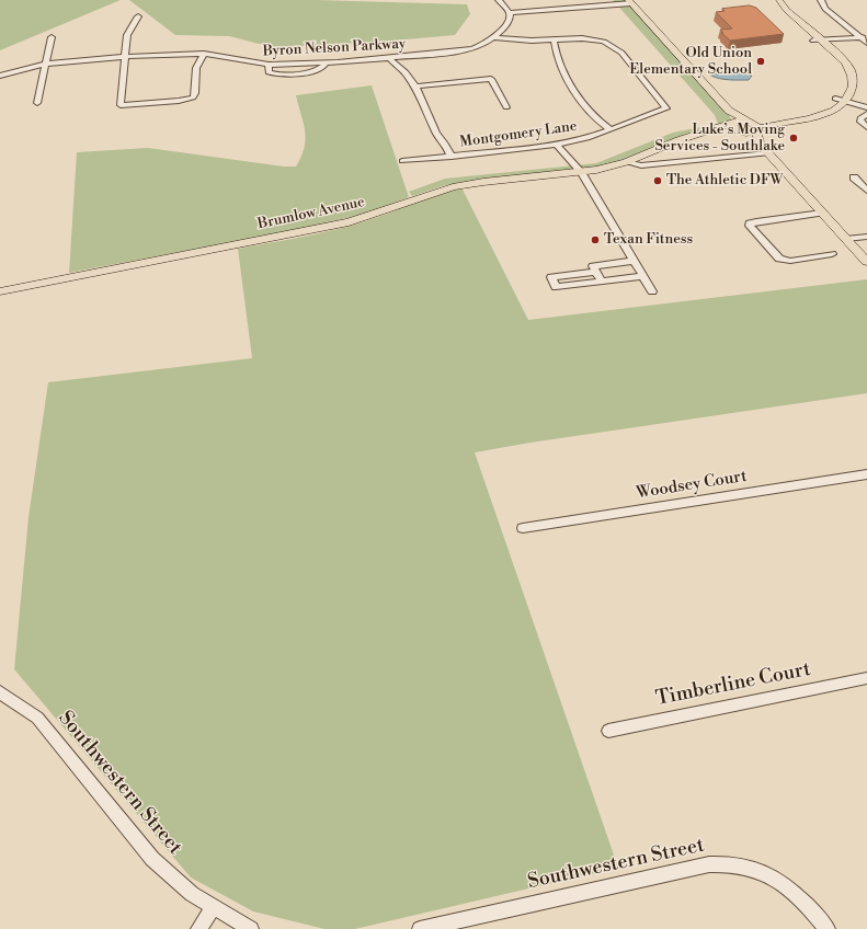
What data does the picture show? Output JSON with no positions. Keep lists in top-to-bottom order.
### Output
{
  "streets": {
    "main road": ["Brumlow Avenue"],
    "street": [
      "Byron Nelson Parkway",
      "Montgomery Lane",
      "Woodsey Court",
      "Timberline Court",
      "Southwestern Street"
    ]
  },
  "crossings": [
    ["Byron Nelson Parkway", "Montgomery Lane"]
  ],
  "places": [
    "Old Union Elementary School",
    "Luke’s Moving Services - Southlake",
    "The Athletic DFW",
    "Texan Fitness"
  ]
}
